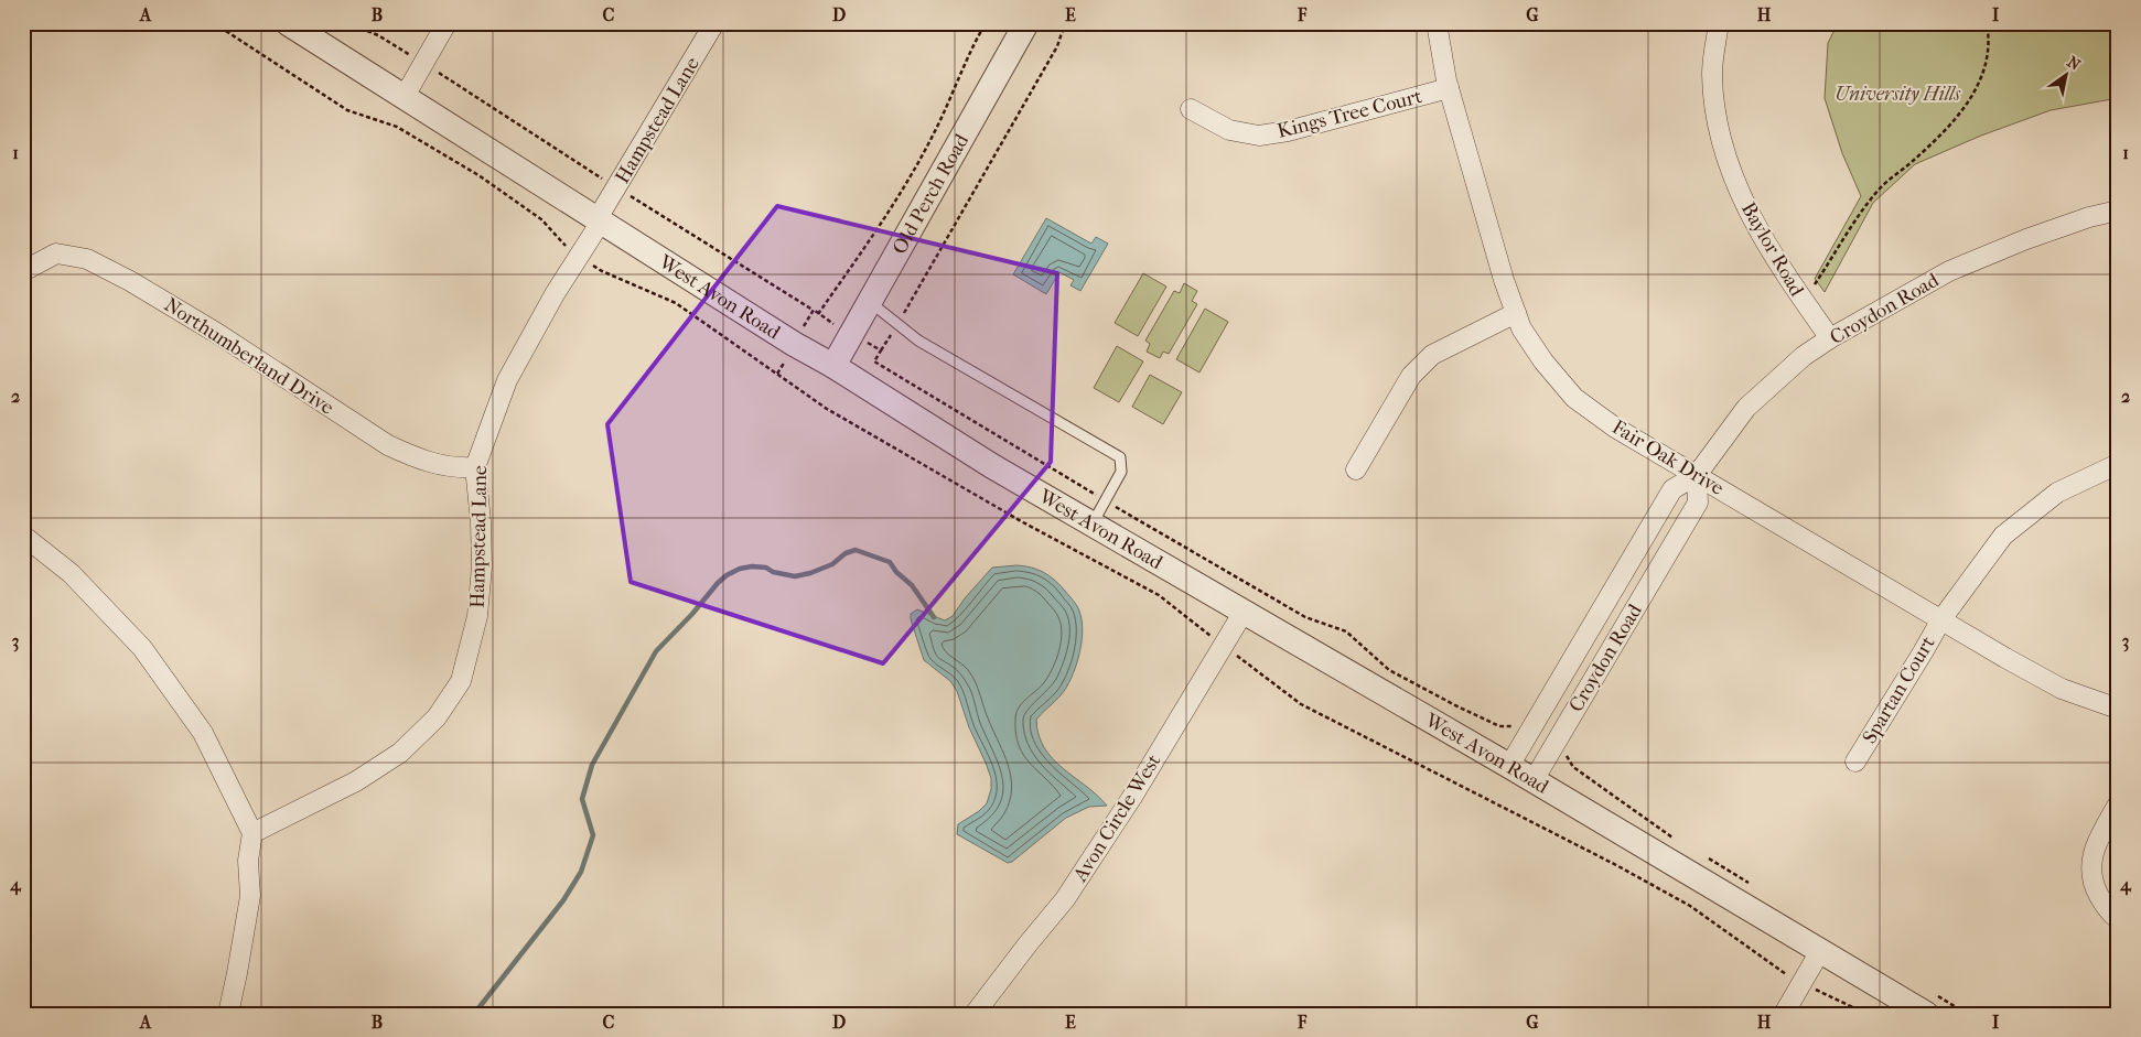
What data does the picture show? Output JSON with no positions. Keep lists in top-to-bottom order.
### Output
{
  "streets": {
    "street": [
      "Kings Tree Court",
      "Hampstead Lane",
      "Old Perch Road",
      "Baylor Road",
      "West Avon Road",
      "Croydon Road",
      "Northumberland Drive",
      "Fair Oak Drive",
      "Spartan Court",
      "Avon Circle West"
    ]
  },
  "crossings": [
    ["Kings Tree Court", "Fair Oak Drive"],
    ["Hampstead Lane", "West Avon Road"],
    ["Hampstead Lane", "Northumberland Drive"],
    ["Old Perch Road", "West Avon Road"],
    ["Baylor Road", "Croydon Road"],
    ["West Avon Road", "Croydon Road"],
    ["West Avon Road", "Avon Circle West"],
    ["Croydon Road", "Fair Oak Drive"],
    ["Fair Oak Drive", "Spartan Court"]
  ],
  "parks": ["University Hills"],
  "north": "top right",
  "grid": {
    "columns": [
      "A",
      "B",
      "C",
      "D",
      "E",
      "F",
      "G",
      "H",
      "I"
    ],
    "rows": [
      "1",
      "2",
      "3",
      "4"
    ]
  }
}
